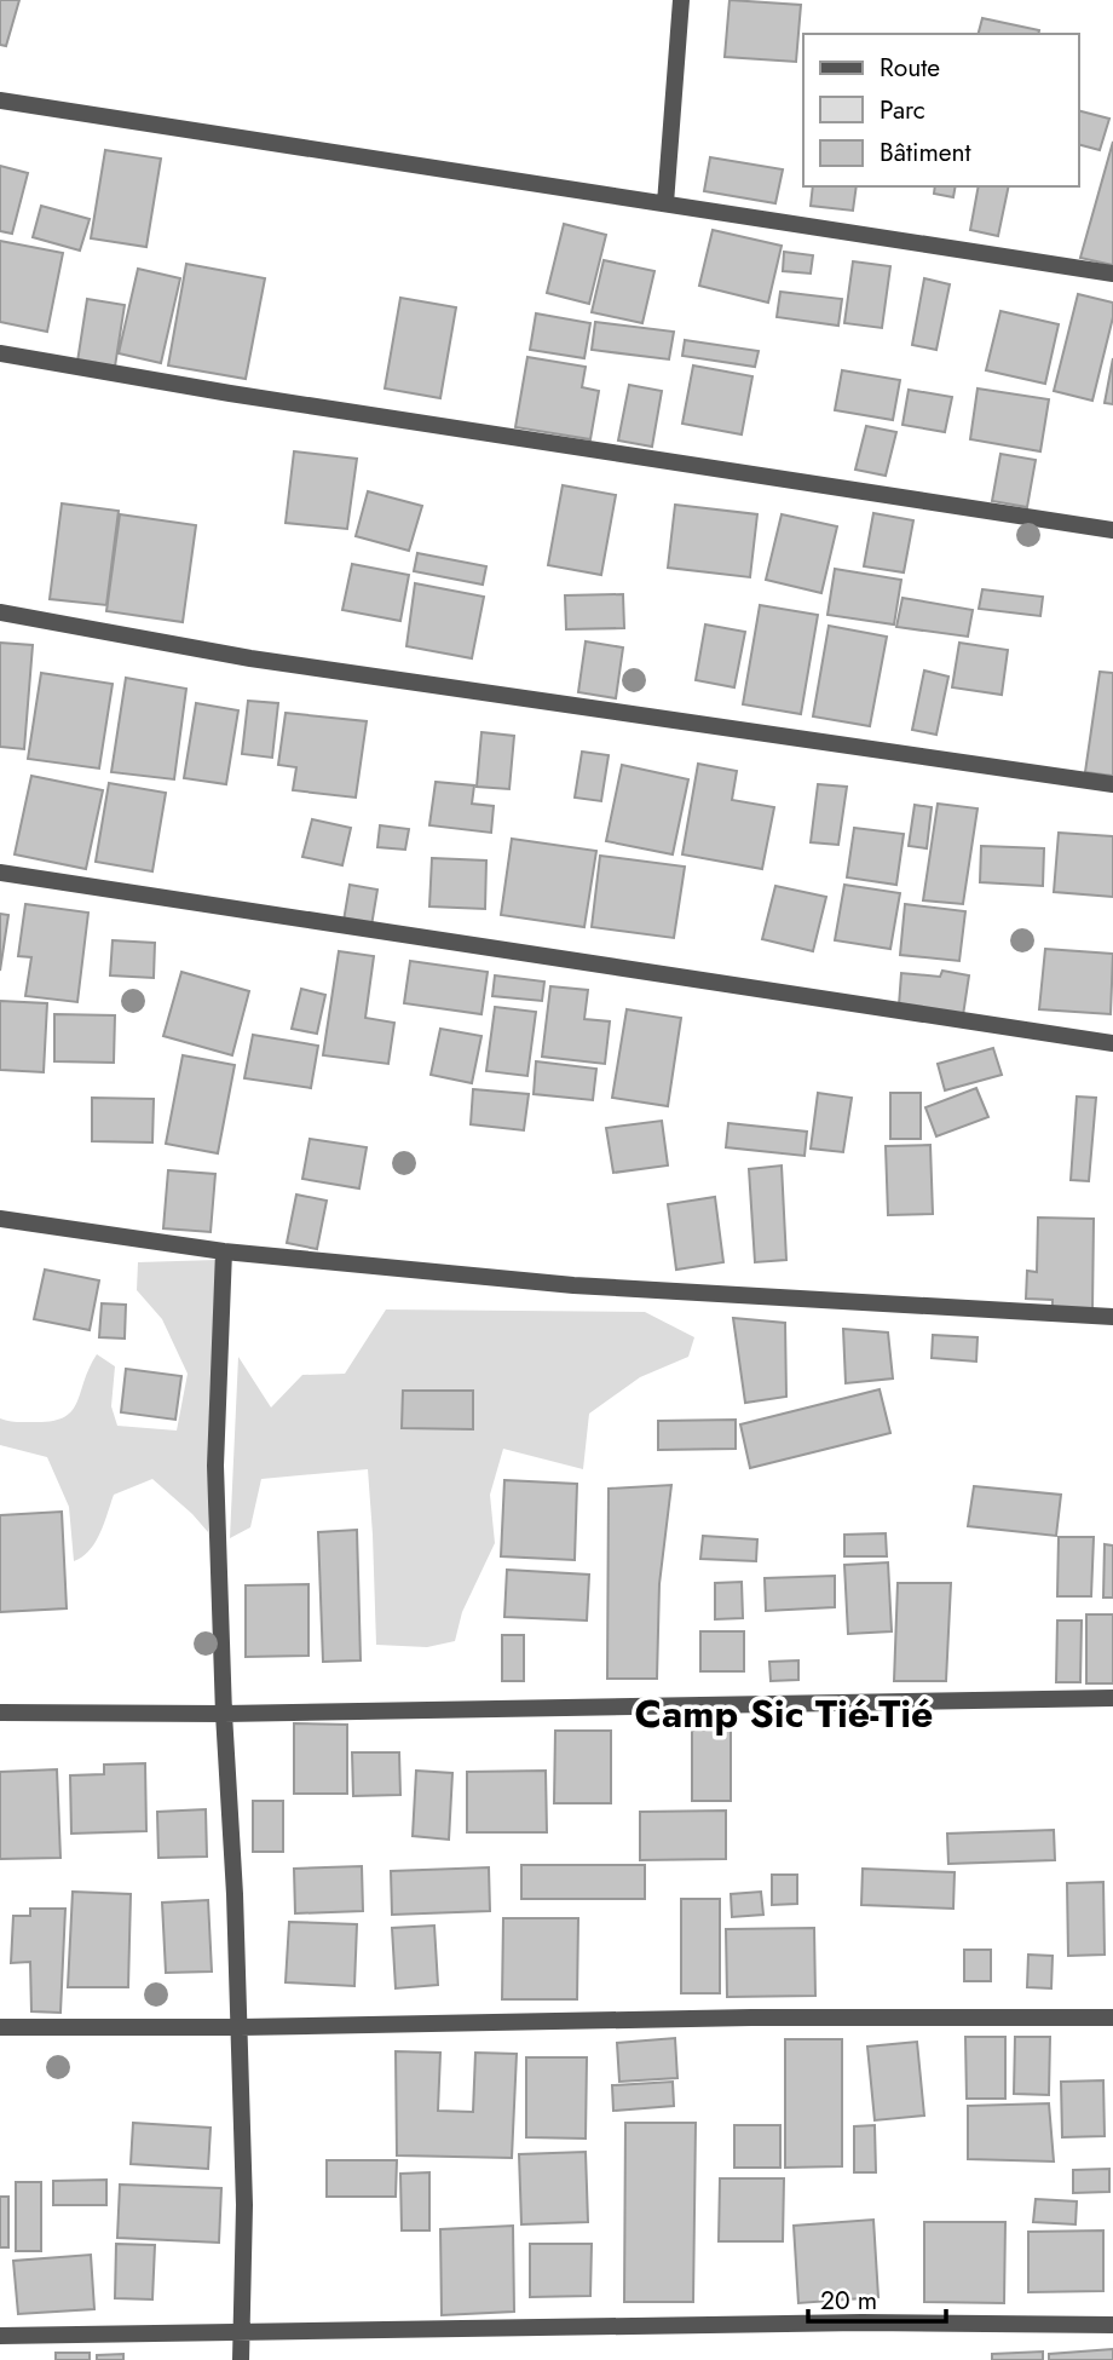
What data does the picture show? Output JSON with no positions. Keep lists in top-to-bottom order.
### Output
{
  "districts": ["Camp Sic Tié-Tié"],
  "legend": ["Route", "Parc", "Bâtiment"],
  "scale_bar": "20 m"
}
